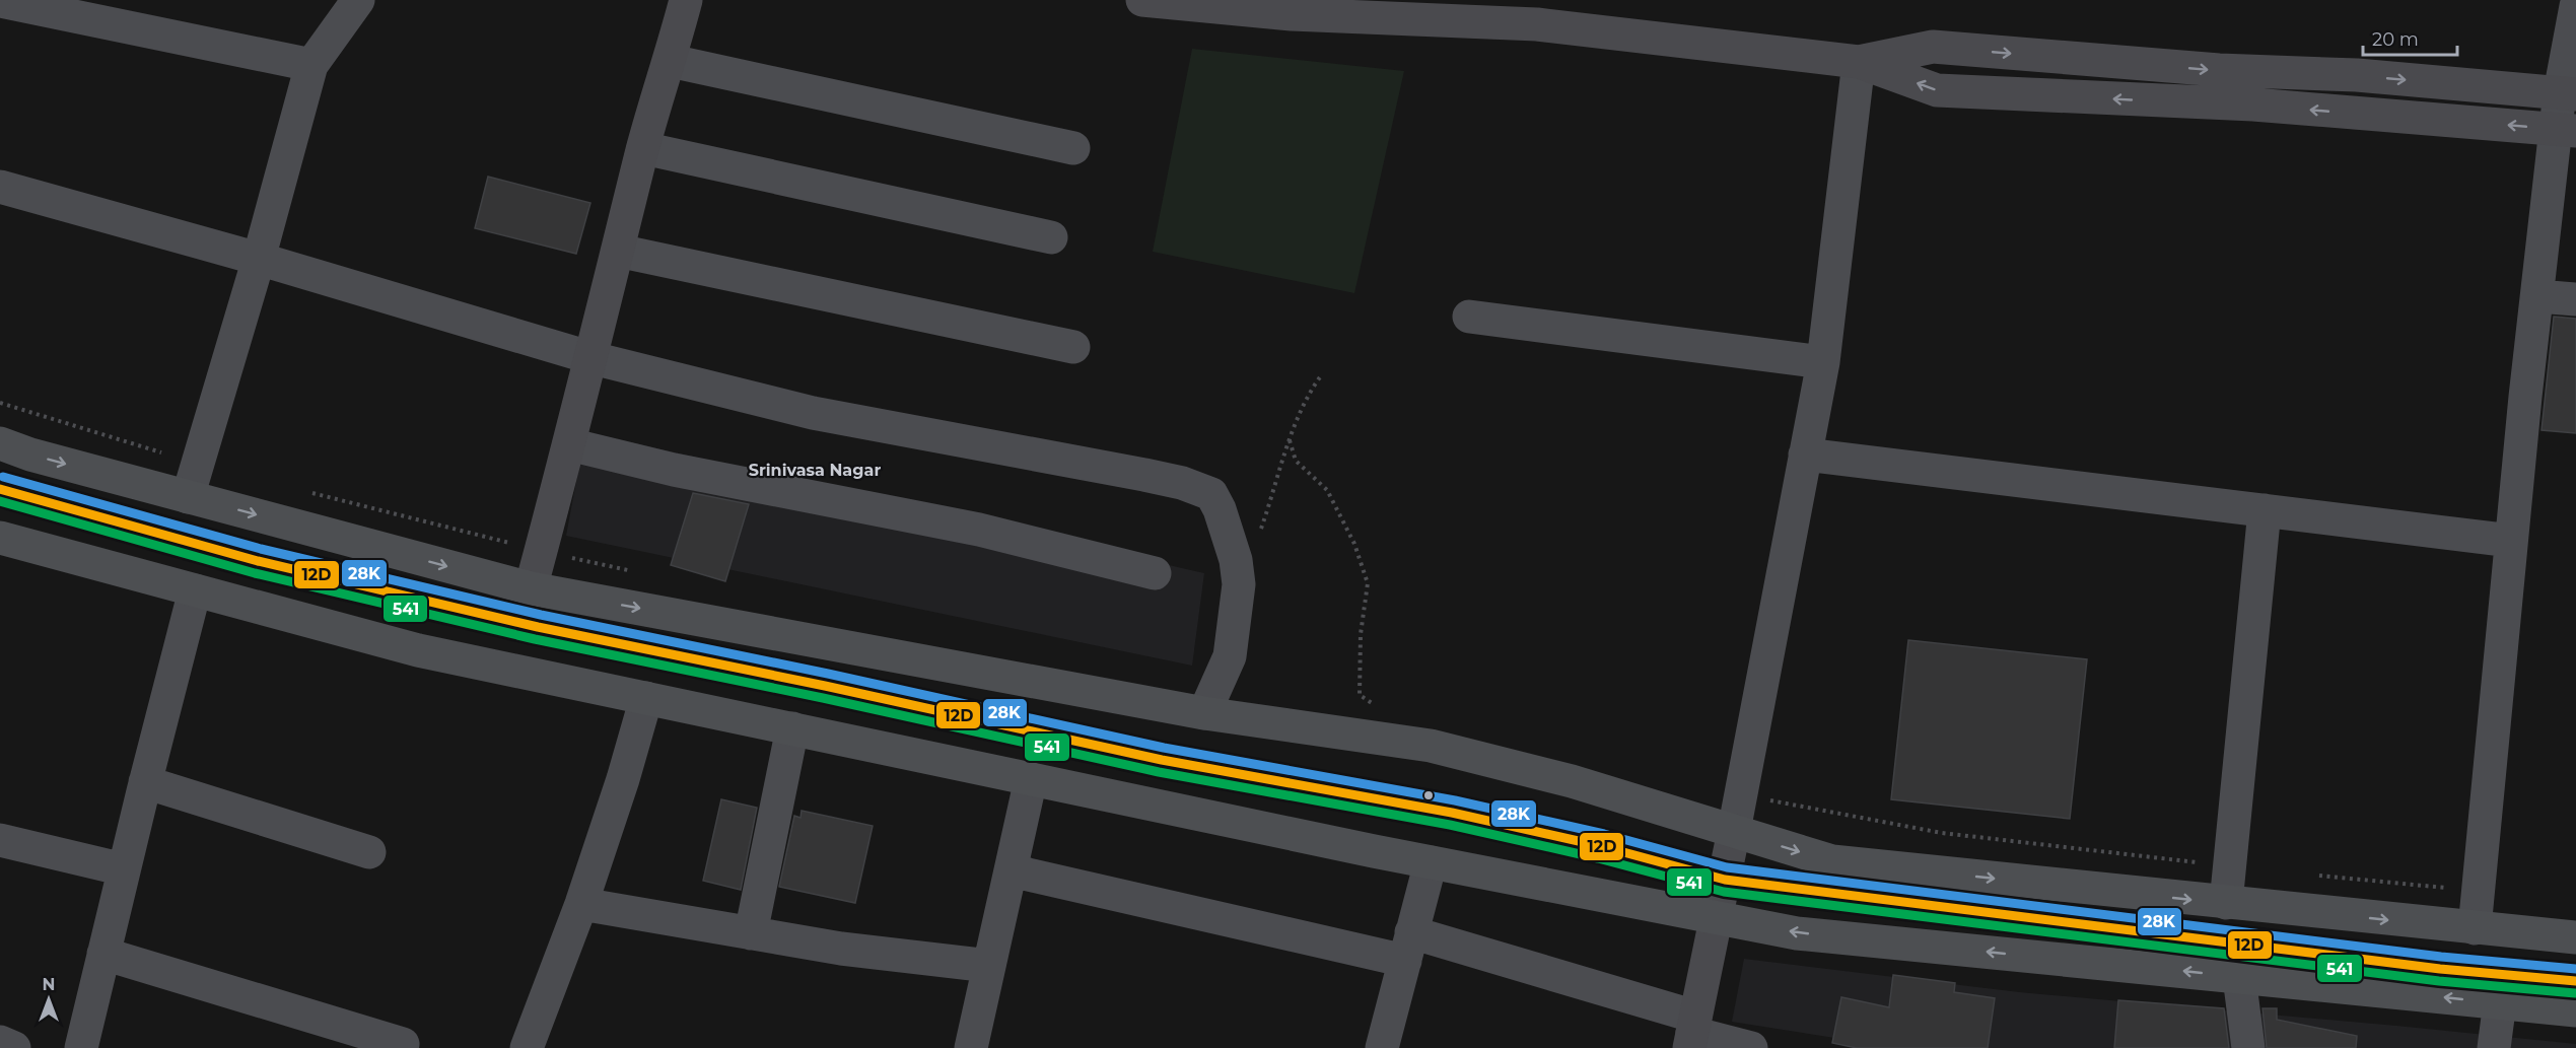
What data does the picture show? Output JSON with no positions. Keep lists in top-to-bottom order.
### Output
{
  "districts": ["Srinivasa Nagar"],
  "lines": ["transit line 28K", "transit line 12D", "transit line 541"],
  "scale_bar": "20 m",
  "north": "top"
}
